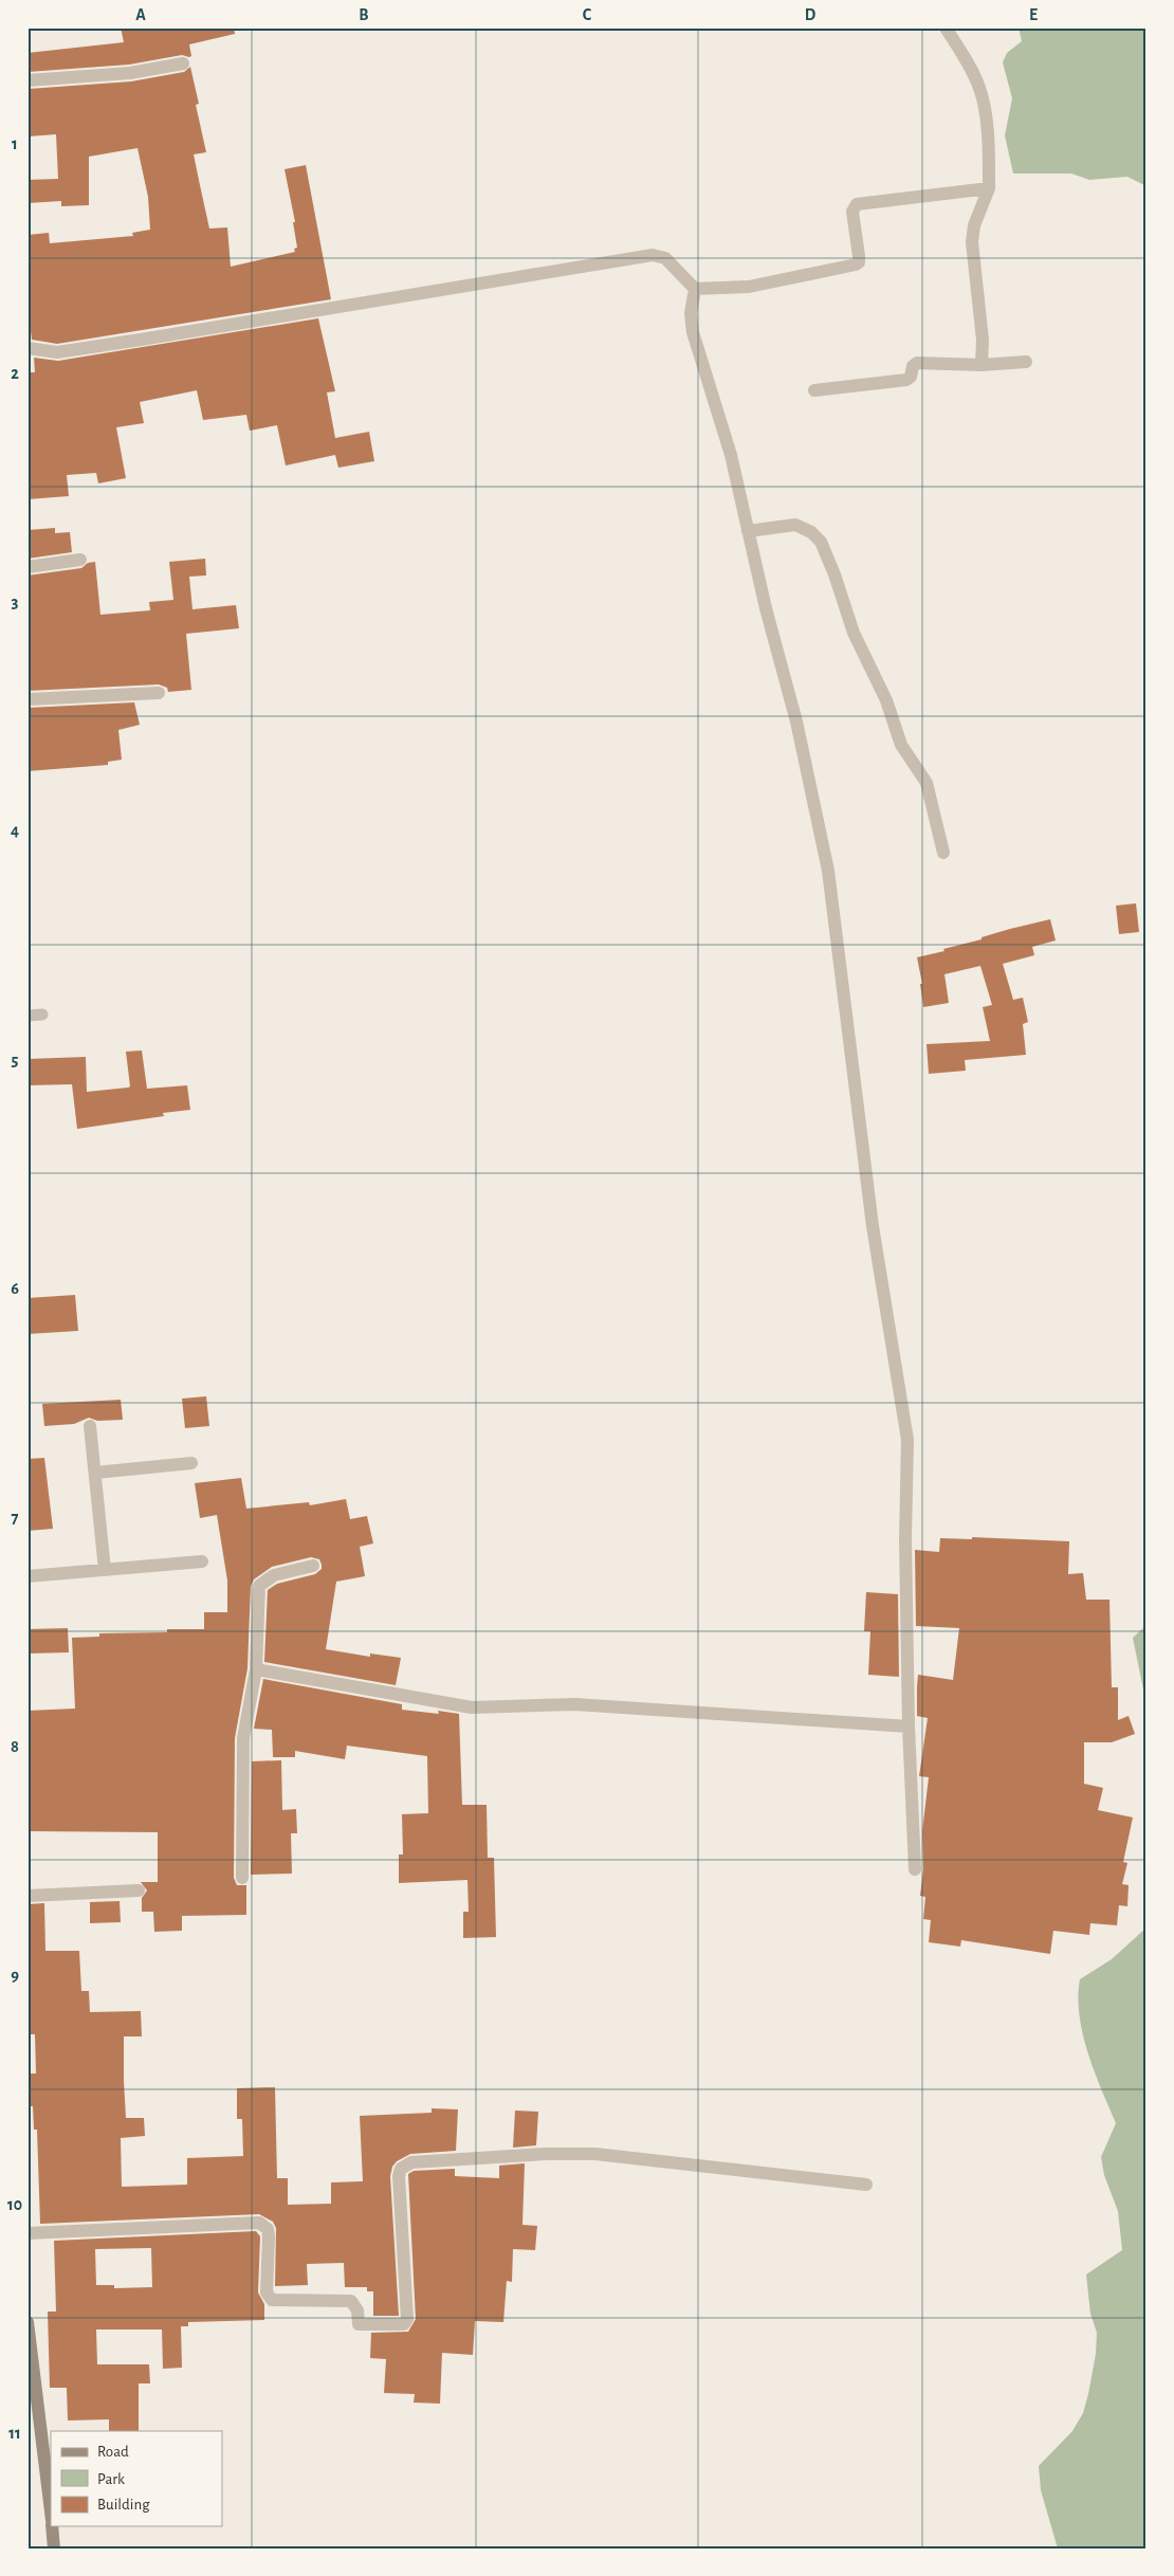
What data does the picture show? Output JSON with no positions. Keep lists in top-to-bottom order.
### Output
{
  "legend": ["Road", "Park", "Building"],
  "grid": {
    "columns": [
      "A",
      "B",
      "C",
      "D",
      "E"
    ],
    "rows": [
      "1",
      "2",
      "3",
      "4",
      "5",
      "6",
      "7",
      "8",
      "9",
      "10",
      "11"
    ]
  }
}
